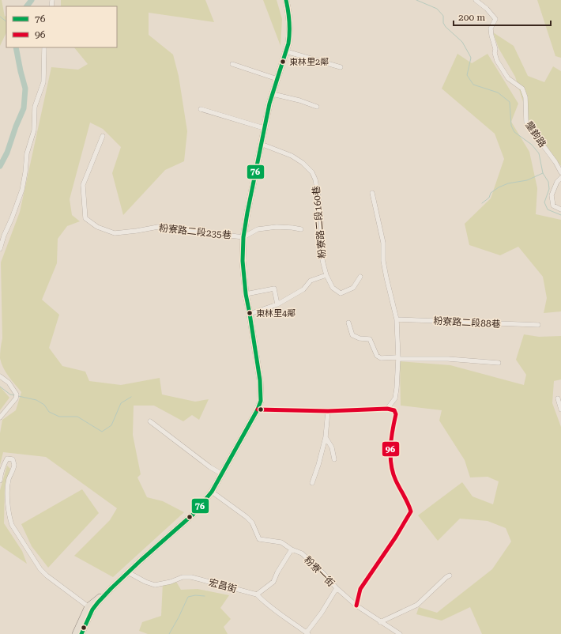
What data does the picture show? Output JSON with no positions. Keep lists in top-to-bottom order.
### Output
{
  "streets": {
    "street": [
      "壟鉤路",
      "粉寮路二段160巷",
      "粉寮路二段235巷",
      "粉寮路二段88巷",
      "粉寮一街",
      "宏昌街"
    ]
  },
  "places": ["東林里2鄰", "東林里4鄰"],
  "lines": ["transit line 76", "transit line 96"],
  "legend": ["76", "96"],
  "scale_bar": "200 m"
}
